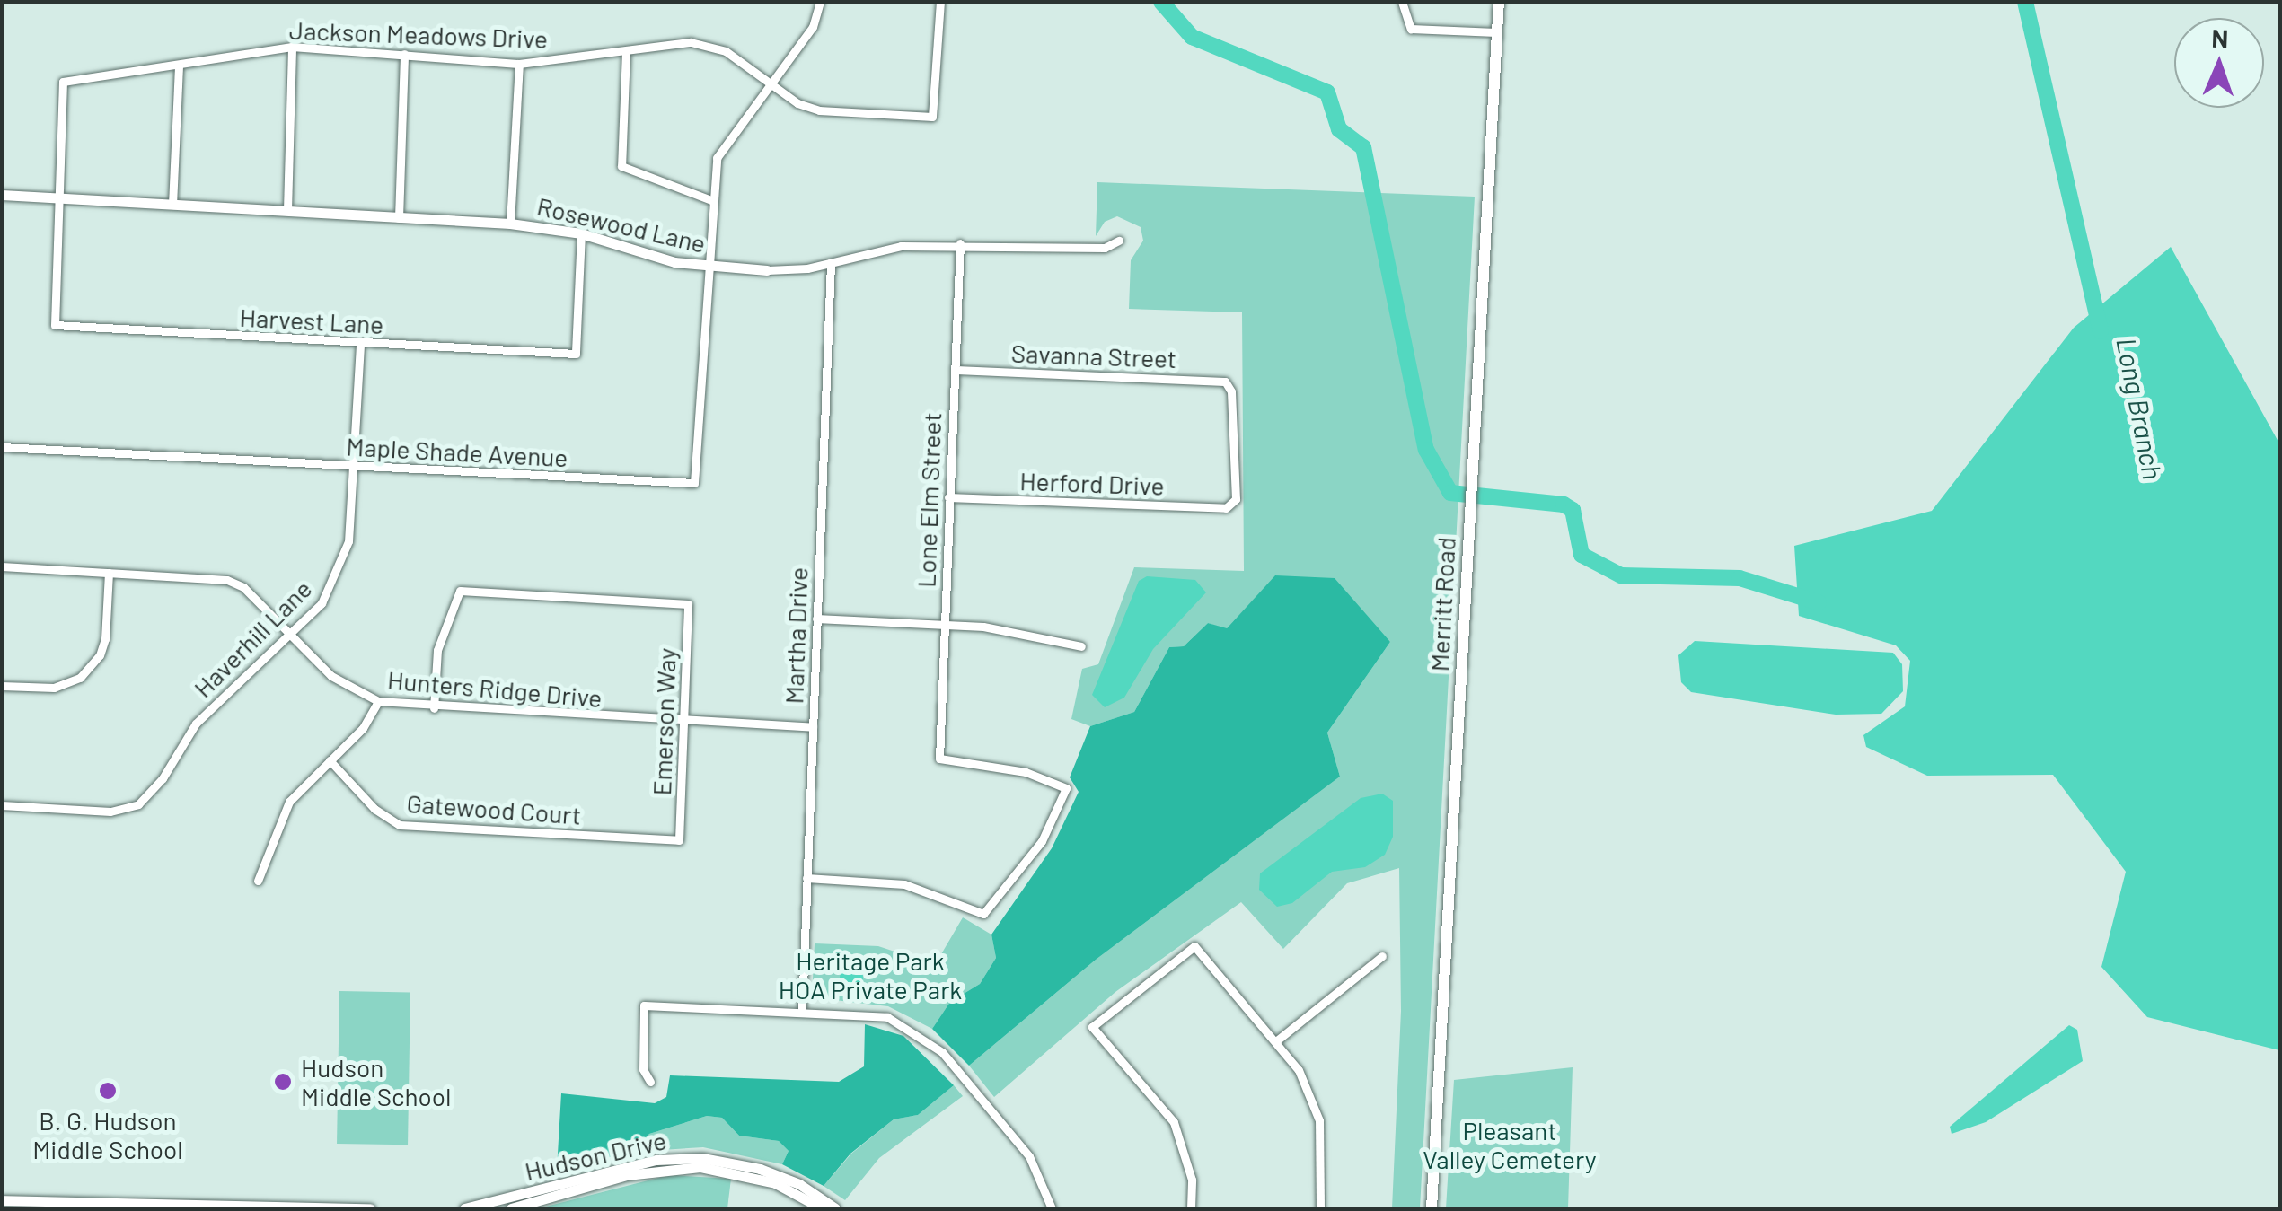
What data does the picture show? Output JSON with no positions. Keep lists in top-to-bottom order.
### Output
{
  "streets": {
    "main road": ["Merritt Road"],
    "street": [
      "Jackson Meadows Drive",
      "Rosewood Lane",
      "Harvest Lane",
      "Savanna Street",
      "Maple Shade Avenue",
      "Herford Drive",
      "Lone Elm Street",
      "Martha Drive",
      "Haverhill Lane",
      "Hunters Ridge Drive",
      "Emerson Way",
      "Gatewood Court",
      "Hudson Drive"
    ]
  },
  "crossings": [
    ["Jackson Meadows Drive", "Rosewood Lane"],
    ["Jackson Meadows Drive", "Harvest Lane"],
    ["Rosewood Lane", "Harvest Lane"],
    ["Rosewood Lane", "Maple Shade Avenue"],
    ["Rosewood Lane", "Lone Elm Street"],
    ["Rosewood Lane", "Martha Drive"],
    ["Harvest Lane", "Haverhill Lane"],
    ["Savanna Street", "Herford Drive"],
    ["Savanna Street", "Lone Elm Street"],
    ["Maple Shade Avenue", "Haverhill Lane"],
    ["Herford Drive", "Lone Elm Street"],
    ["Lone Elm Street", "Martha Drive"],
    ["Martha Drive", "Hunters Ridge Drive"],
    ["Haverhill Lane", "Hunters Ridge Drive"],
    ["Hunters Ridge Drive", "Emerson Way"],
    ["Emerson Way", "Gatewood Court"]
  ],
  "water": ["Long Branch"],
  "parks": ["Heritage Park HOA Private Park", "Pleasant Valley Cemetery"],
  "places": ["Hudson Middle School", "B. G. Hudson Middle School"],
  "north": "top"
}
